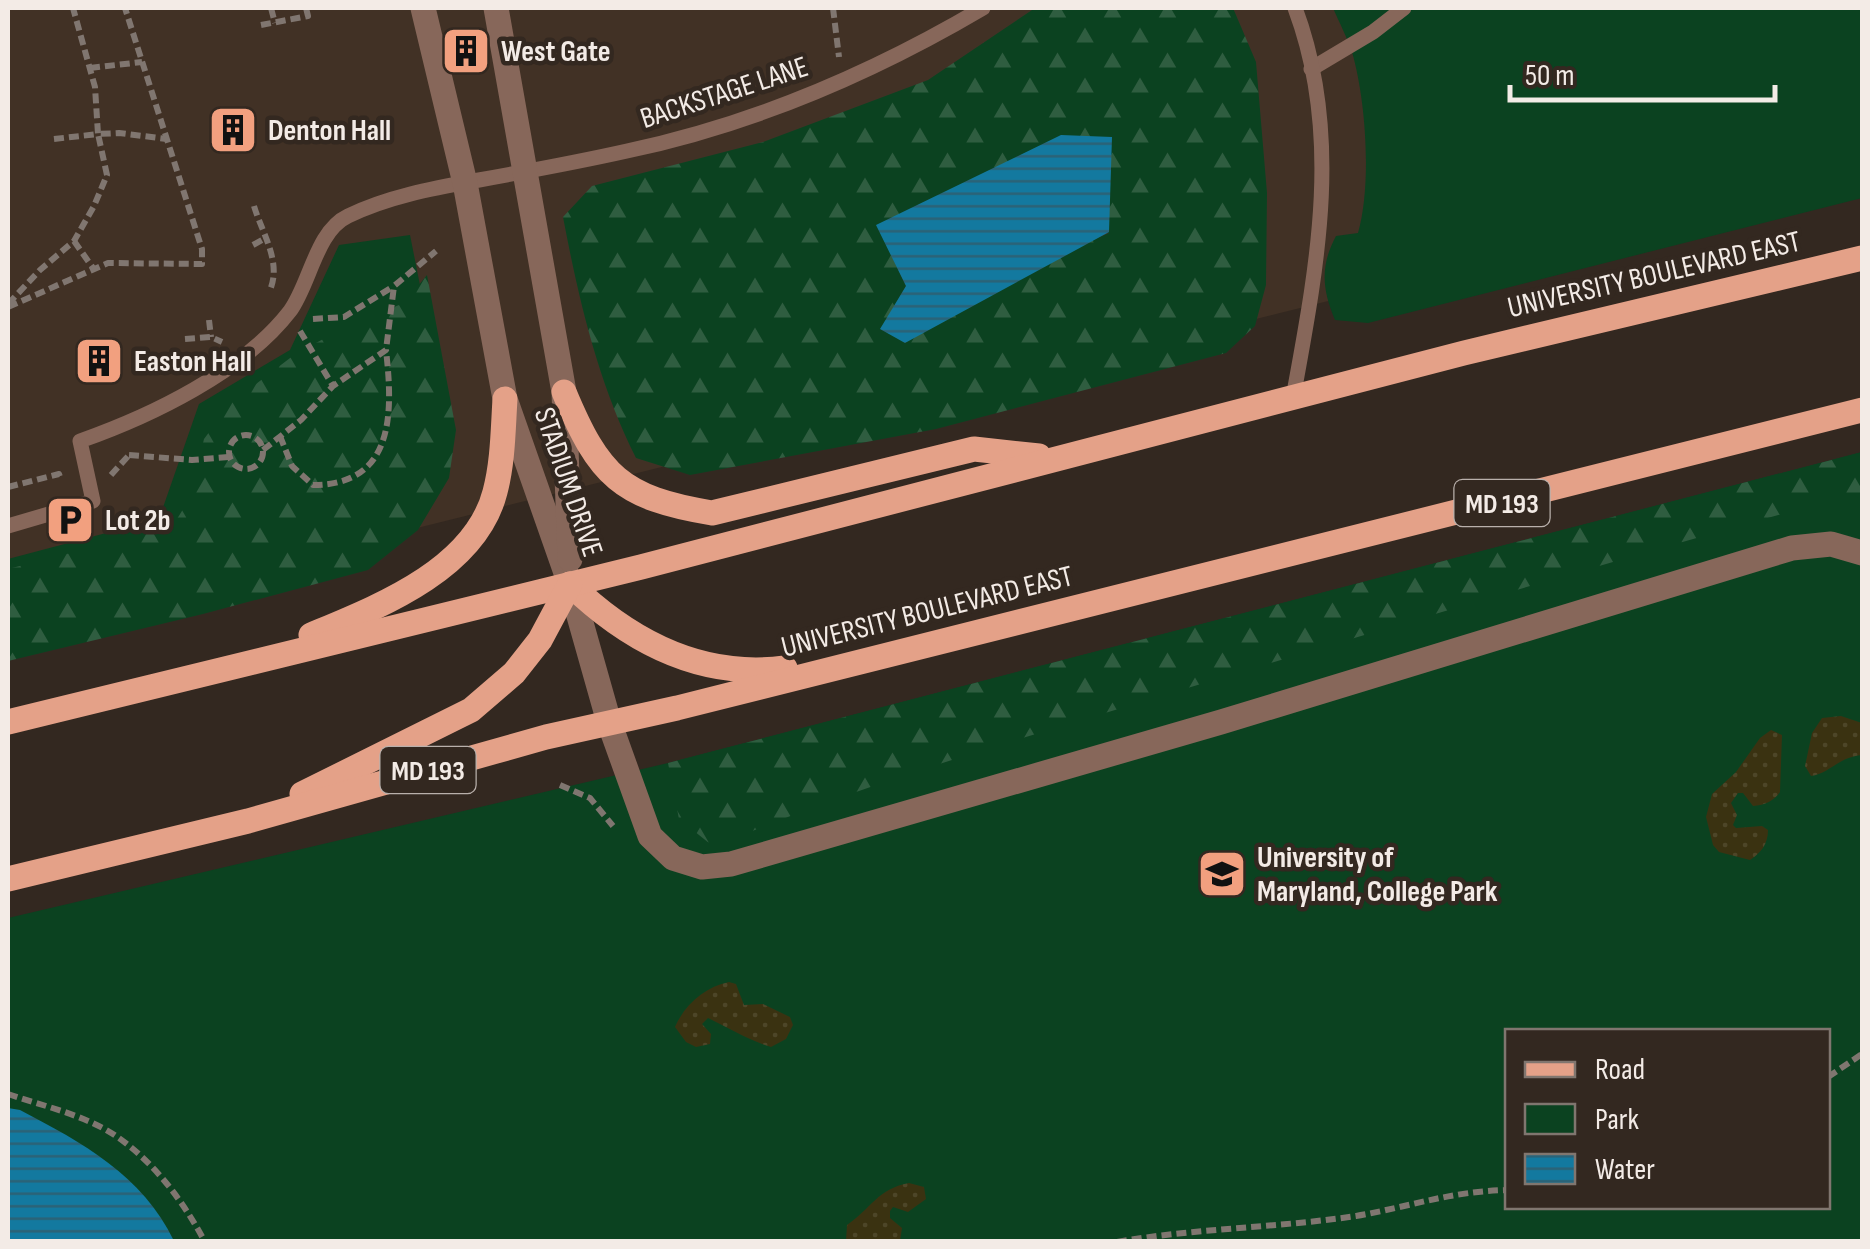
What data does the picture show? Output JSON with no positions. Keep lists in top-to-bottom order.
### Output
{
  "streets": {
    "main road": ["UNIVERSITY BOULEVARD EAST", "MD 193"],
    "street": ["STADIUM DRIVE"],
    "lane": ["BACKSTAGE LANE"]
  },
  "crossings": [
    ["BACKSTAGE LANE", "STADIUM DRIVE"],
    ["UNIVERSITY BOULEVARD EAST", "STADIUM DRIVE"]
  ],
  "places": {
    "building": ["West Gate", "Denton Hall", "Easton Hall"],
    "parking": ["Lot 2b"],
    "school or university": ["University of Maryland, College Park"]
  },
  "legend": ["Road", "Park", "Water"],
  "scale_bar": "50 m"
}
